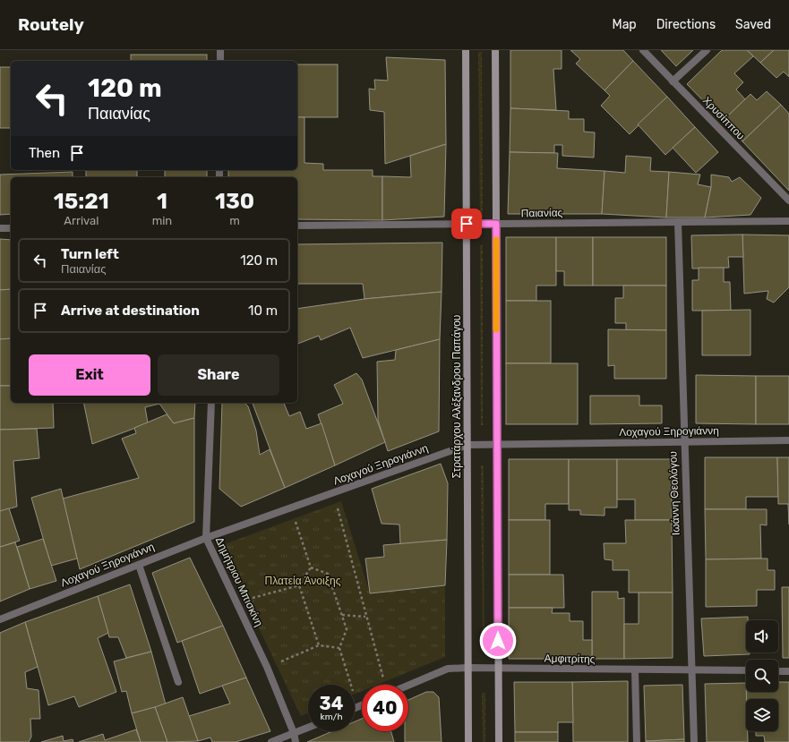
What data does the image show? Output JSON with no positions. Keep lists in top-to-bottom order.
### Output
{
  "streets": {
    "street": [
      "Χρυσίππου",
      "Παιανίας",
      "Στρατάρχου Αλέξανδρου Παπάγου",
      "Λοχαγού Ξηρογιάννη",
      "Ιωάννη Θεολόγου",
      "Δημήτριου Μπισκίνη",
      "Αμφιτρίτης"
    ]
  },
  "crossings": [
    ["Παιανίας", "Στρατάρχου Αλέξανδρου Παπάγου"],
    ["Παιανίας", "Ιωάννη Θεολόγου"],
    ["Στρατάρχου Αλέξανδρου Παπάγου", "Λοχαγού Ξηρογιάννη"],
    ["Στρατάρχου Αλέξανδρου Παπάγου", "Αμφιτρίτης"],
    ["Λοχαγού Ξηρογιάννη", "Ιωάννη Θεολόγου"],
    ["Λοχαγού Ξηρογιάννη", "Δημήτριου Μπισκίνη"],
    ["Ιωάννη Θεολόγου", "Αμφιτρίτης"]
  ],
  "parks": ["Πλατεία Άνοιξης"],
  "page": {
    "header": "Routely",
    "nav": ["Map", "Directions", "Saved"],
    "turn": ["120 m", "Παιανίας"],
    "then": "Then",
    "eta": [
      "15:21",
      "Arrival",
      "1",
      "min",
      "130",
      "m"
    ],
    "list": [
      {
        "name": "Turn left",
        "note": "Παιανίας",
        "value": "120 m"
      },
      {
        "name": "Arrive at destination",
        "value": "10 m"
      }
    ],
    "buttons": ["Exit", "Share"],
    "speed": "34 km/h",
    "limit": "40"
  }
}
